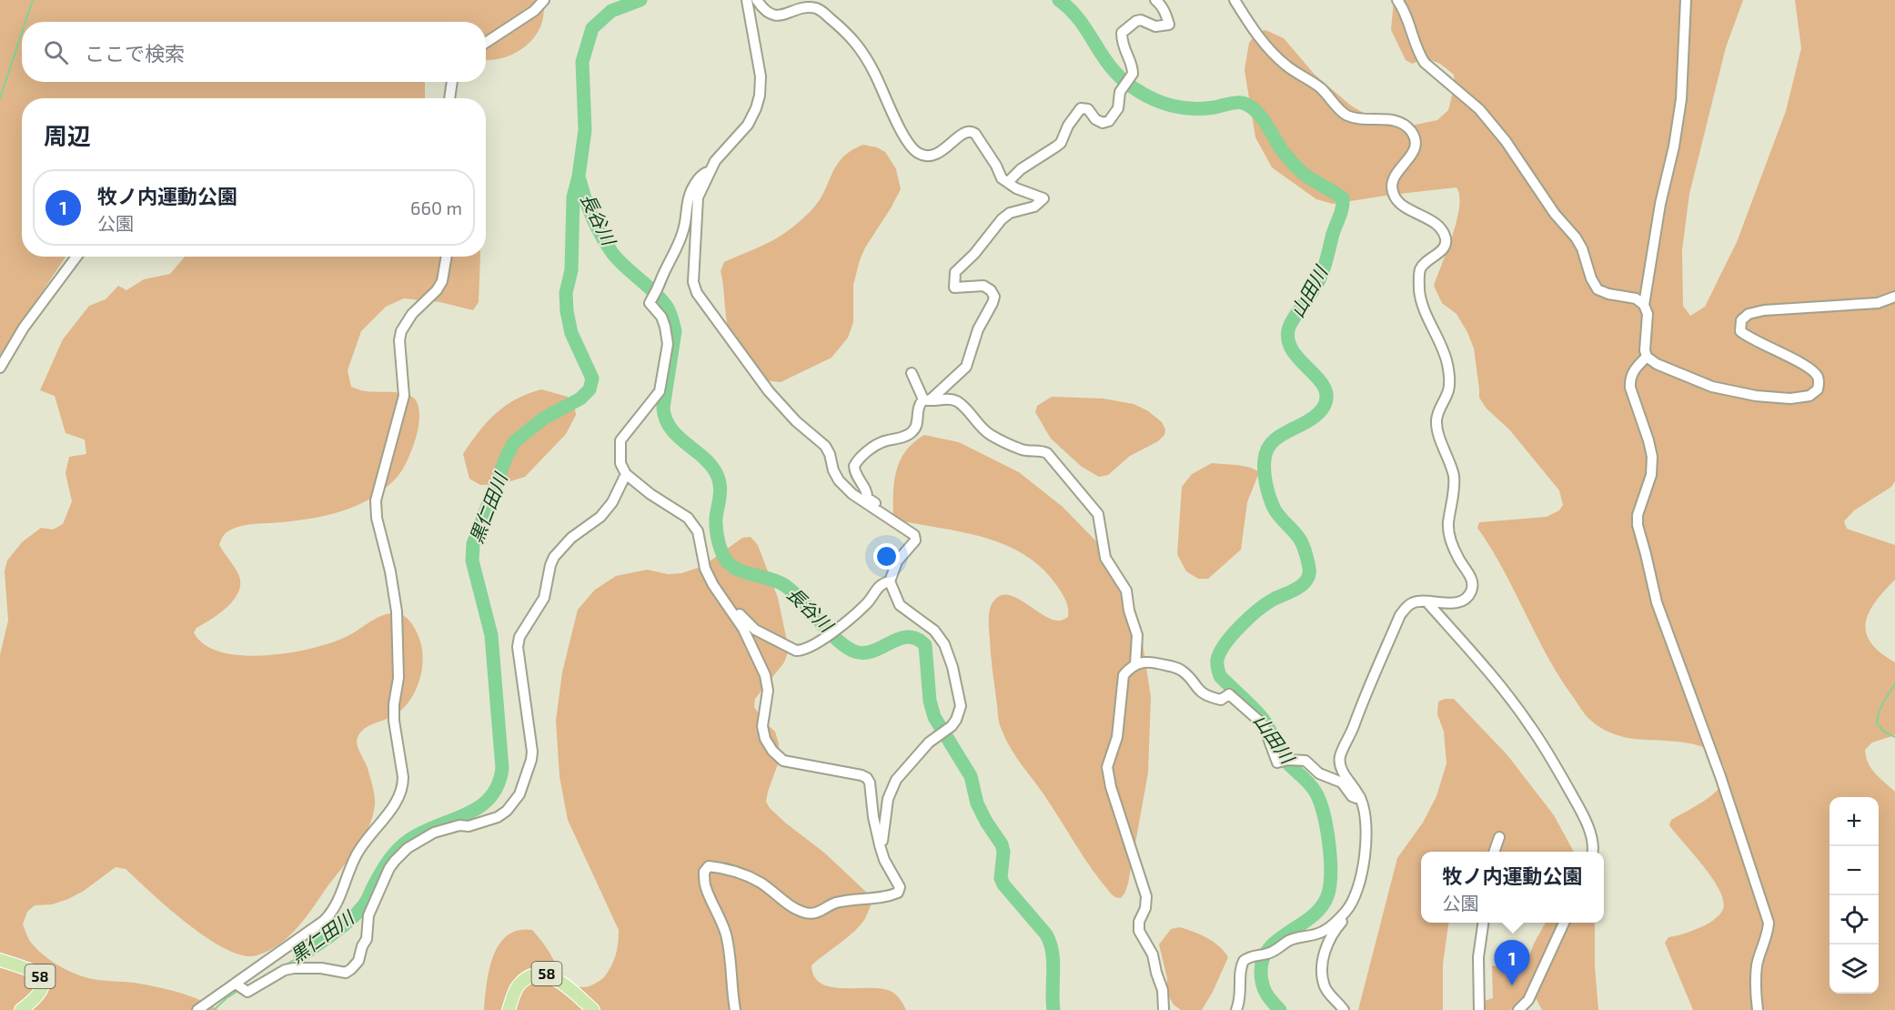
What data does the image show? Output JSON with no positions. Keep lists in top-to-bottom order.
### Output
{
  "streets": {
    "main road": ["58"]
  },
  "water": ["長谷川", "山田川", "黒仁田川"],
  "page": {
    "search": "ここで検索",
    "heading": "周辺",
    "list": [
      {
        "mark": "1",
        "name": "牧ノ内運動公園",
        "note": "公園",
        "value": "660 m"
      }
    ],
    "map_buttons": ["+", "−"],
    "popup": ["牧ノ内運動公園", "公園"],
    "pins": "1"
  }
}
